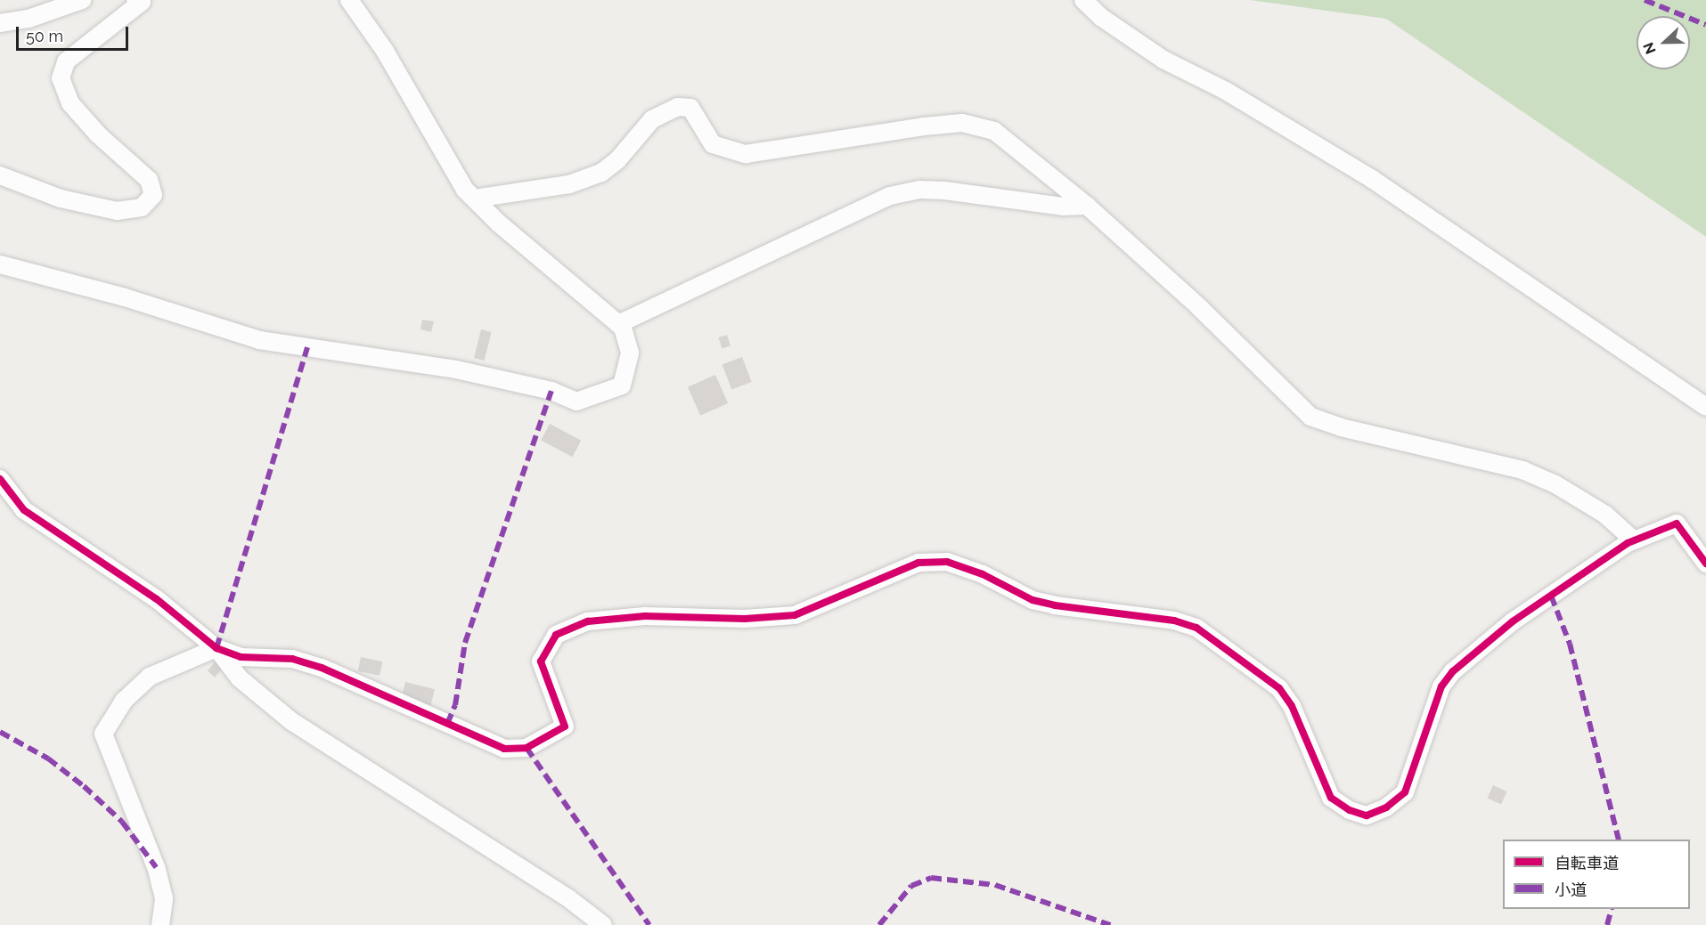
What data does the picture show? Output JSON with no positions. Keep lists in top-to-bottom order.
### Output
{
  "legend": ["自転車道", "小道"],
  "scale_bar": "50 m",
  "north": "left"
}
